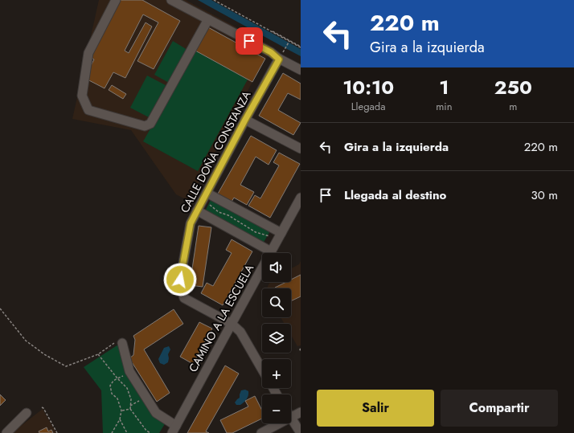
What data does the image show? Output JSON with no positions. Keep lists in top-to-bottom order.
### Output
{
  "streets": {
    "street": ["CALLE DOÑA CONSTANZA", "CAMINO A LA ESCUELA"]
  },
  "crossings": [
    ["CALLE DOÑA CONSTANZA", "CAMINO A LA ESCUELA"]
  ],
  "page": {
    "turn": ["220 m", "Gira a la izquierda"],
    "eta": [
      "10:10",
      "Llegada",
      "1",
      "min",
      "250",
      "m"
    ],
    "list": [
      {
        "name": "Gira a la izquierda",
        "value": "220 m"
      },
      {
        "name": "Llegada al destino",
        "value": "30 m"
      }
    ],
    "map_buttons": ["+", "−"],
    "buttons": ["Salir", "Compartir"]
  }
}
